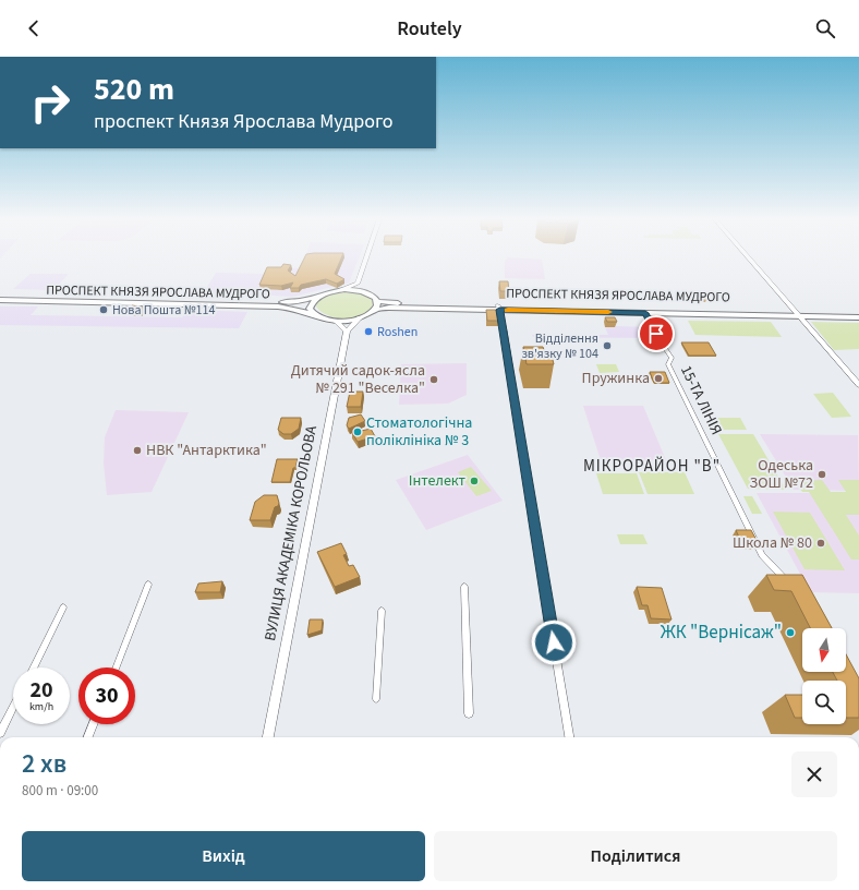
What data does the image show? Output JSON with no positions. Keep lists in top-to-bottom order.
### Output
{
  "streets": {
    "main road": ["ПРОСПЕКТ КНЯЗЯ ЯРОСЛАВА МУДРОГО", "ВУЛИЦЯ АКАДЕМІКА КОРОЛЬОВА"],
    "street": ["15-ТА ЛІНІЯ"]
  },
  "crossings": [
    ["ПРОСПЕКТ КНЯЗЯ ЯРОСЛАВА МУДРОГО", "15-ТА ЛІНІЯ"]
  ],
  "districts": ["МІКРОРАЙОН \"В\""],
  "places": [
    "Нова Пошта №114",
    "Roshen",
    "Відділення зв'язку № 104",
    "Пружинка",
    "Дитячий садок-ясла № 291 \"Веселка\"",
    "Стоматологічна поліклініка № 3",
    "НВК \"Антарктика\"",
    "Одеська ЗОШ №72",
    "Інтелект",
    "Школа № 80",
    "ЖК \"Вернісаж\""
  ],
  "north": "bottom",
  "page": {
    "header": "Routely",
    "turn": ["520 m", "проспект Князя Ярослава Мудрого"],
    "speed": "20 km/h",
    "limit": "30",
    "heading": ["2 хв", "800 m · 09:00"],
    "buttons": ["Вихід", "Поділитися"]
  }
}
